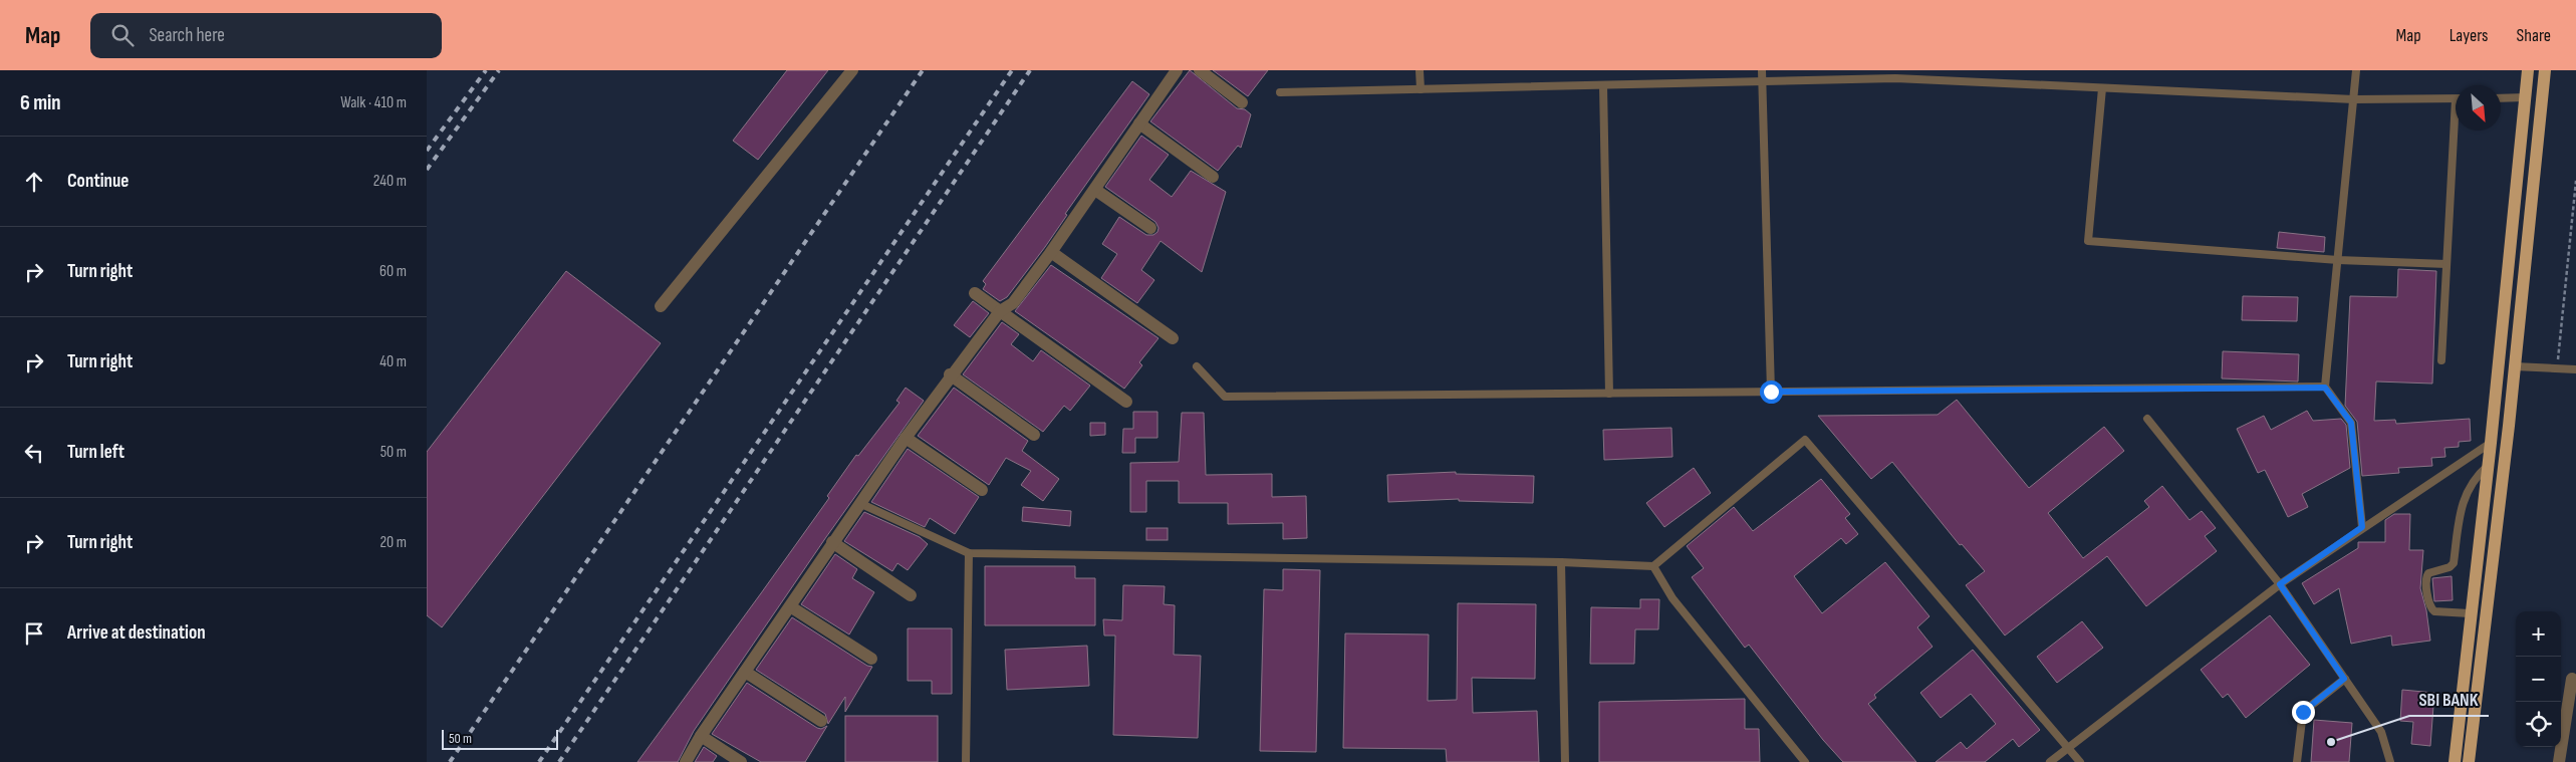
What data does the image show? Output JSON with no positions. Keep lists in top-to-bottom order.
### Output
{
  "places": ["SBI BANK"],
  "scale_bar": "50 m",
  "north": "bottom right",
  "page": {
    "header": "Map",
    "search": "Search here",
    "nav": ["Map", "Layers", "Share"],
    "heading": ["6 min", "Walk · 410 m"],
    "list": [
      ["Continue", "240 m"],
      ["Turn right", "60 m"],
      ["Turn right", "40 m"],
      ["Turn left", "50 m"],
      ["Turn right", "20 m"],
      "Arrive at destination"
    ],
    "map_buttons": ["+", "−"],
    "scale": "50 m"
  }
}
